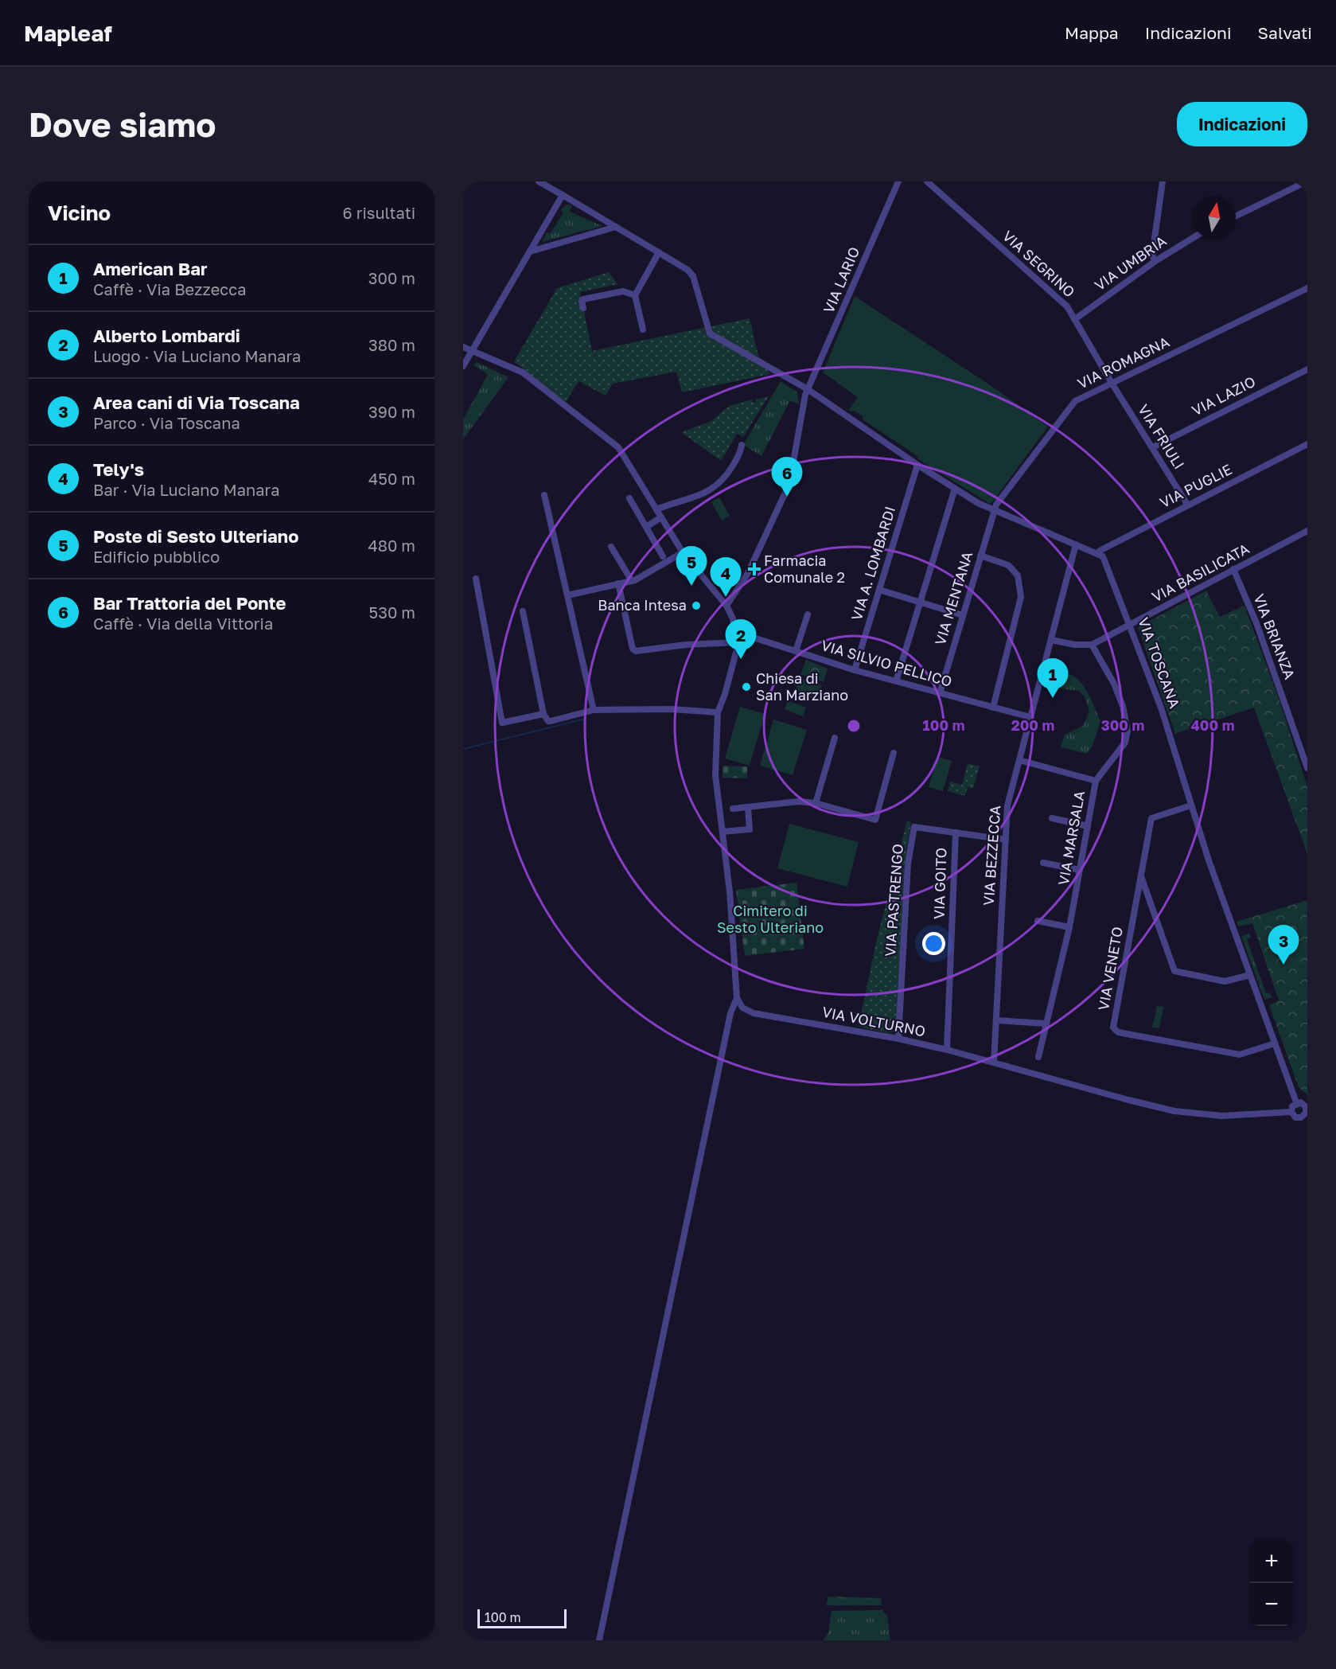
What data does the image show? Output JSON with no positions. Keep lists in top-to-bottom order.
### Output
{
  "streets": {
    "street": [
      "VIA UMBRIA",
      "VIA SEGRINO",
      "VIA LARIO",
      "VIA ROMAGNA",
      "VIA LAZIO",
      "VIA FRIULI",
      "VIA PUGLIE",
      "VIA A. LOMBARDI",
      "VIA BASILICATA",
      "VIA MENTANA",
      "VIA BRIANZA",
      "VIA TOSCANA",
      "VIA SILVIO PELLICO",
      "VIA MARSALA",
      "VIA BEZZECCA",
      "VIA GOITO",
      "VIA PASTRENGO",
      "VIA VENETO",
      "VIA VOLTURNO"
    ]
  },
  "crossings": [
    ["VIA UMBRIA", "VIA SEGRINO"],
    ["VIA SEGRINO", "VIA ROMAGNA"],
    ["VIA SEGRINO", "VIA FRIULI"],
    ["VIA ROMAGNA", "VIA FRIULI"],
    ["VIA ROMAGNA", "VIA MENTANA"],
    ["VIA LAZIO", "VIA FRIULI"],
    ["VIA FRIULI", "VIA PUGLIE"],
    ["VIA PUGLIE", "VIA TOSCANA"],
    ["VIA A. LOMBARDI", "VIA SILVIO PELLICO"],
    ["VIA BASILICATA", "VIA BRIANZA"],
    ["VIA BASILICATA", "VIA TOSCANA"],
    ["VIA BASILICATA", "VIA MARSALA"],
    ["VIA MENTANA", "VIA SILVIO PELLICO"],
    ["VIA TOSCANA", "VIA VENETO"],
    ["VIA TOSCANA", "VIA VOLTURNO"],
    ["VIA SILVIO PELLICO", "VIA BEZZECCA"],
    ["VIA BEZZECCA", "VIA PASTRENGO"],
    ["VIA BEZZECCA", "VIA VOLTURNO"],
    ["VIA GOITO", "VIA PASTRENGO"],
    ["VIA GOITO", "VIA VOLTURNO"],
    ["VIA PASTRENGO", "VIA VOLTURNO"]
  ],
  "parks": ["Cimitero di Sesto Ulteriano"],
  "places": {
    "health": ["Farmacia Comunale 2"],
    "other": ["Banca Intesa", "Chiesa di San Marziano"]
  },
  "scale_bar": "100 m",
  "north": "top",
  "page": {
    "header": "Mapleaf",
    "nav": ["Mappa", "Indicazioni", "Salvati"],
    "buttons": "Indicazioni",
    "title": "Dove siamo",
    "heading": ["Vicino", "6 risultati"],
    "list": [
      {
        "mark": "1",
        "name": "American Bar",
        "note": "Caffè · Via Bezzecca",
        "value": "300 m"
      },
      {
        "mark": "2",
        "name": "Alberto Lombardi",
        "note": "Luogo · Via Luciano Manara",
        "value": "380 m"
      },
      {
        "mark": "3",
        "name": "Area cani di Via Toscana",
        "note": "Parco · Via Toscana",
        "value": "390 m"
      },
      {
        "mark": "4",
        "name": "Tely's",
        "note": "Bar · Via Luciano Manara",
        "value": "450 m"
      },
      {
        "mark": "5",
        "name": "Poste di Sesto Ulteriano",
        "note": "Edificio pubblico",
        "value": "480 m"
      },
      {
        "mark": "6",
        "name": "Bar Trattoria del Ponte",
        "note": "Caffè · Via della Vittoria",
        "value": "530 m"
      }
    ],
    "pins": [
      "6",
      "5",
      "4",
      "2",
      "1",
      "3"
    ],
    "map_buttons": ["+", "−"],
    "scale": "100 m"
  },
  "rings": [
    "100 m",
    "200 m",
    "300 m",
    "400 m"
  ]
}
